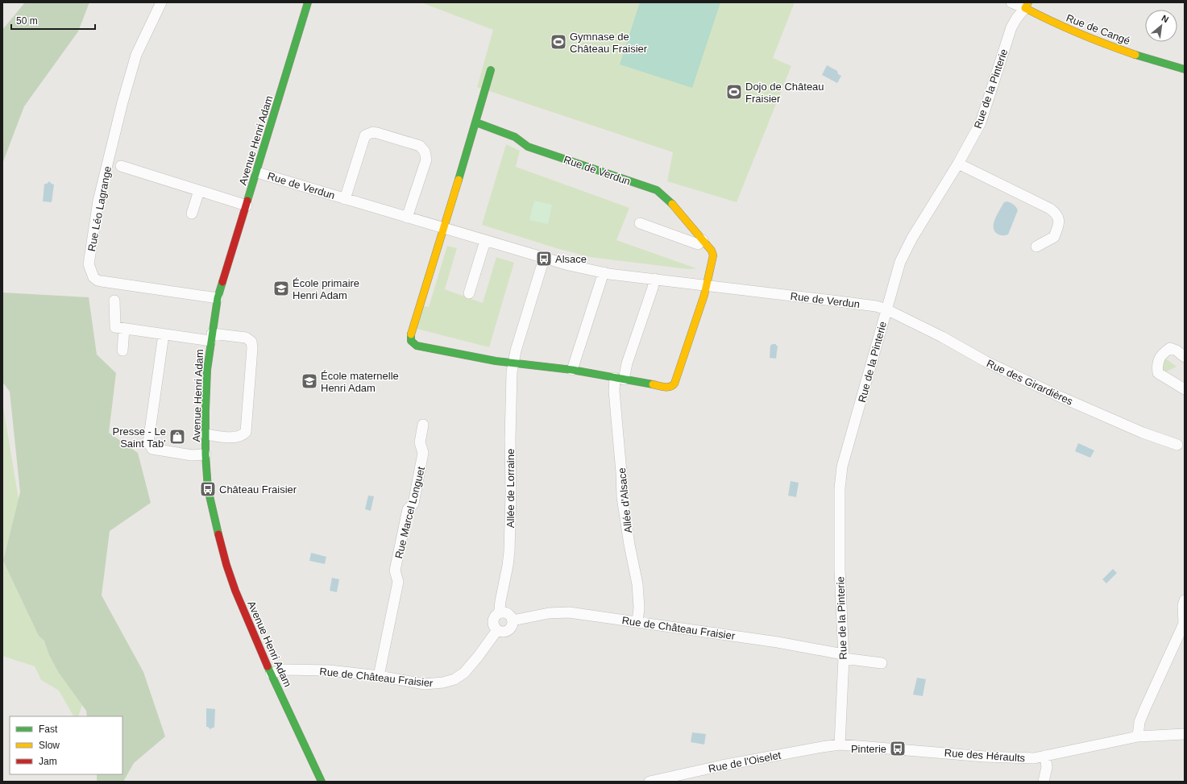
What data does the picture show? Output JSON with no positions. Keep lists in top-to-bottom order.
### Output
{
  "streets": {
    "street": [
      "Rue de Cangé",
      "Rue de la Pinterie",
      "Avenue Henri Adam",
      "Rue de Verdun",
      "Rue Léo Lagrange",
      "Rue des Girardières",
      "Allée de Lorraine",
      "Allée d'Alsace",
      "Rue Marcel Longuet",
      "Rue de Château Fraisier",
      "Rue des Héraults",
      "Rue de l'Oiselet"
    ]
  },
  "crossings": [
    ["Rue de Cangé", "Rue de la Pinterie"],
    ["Rue de la Pinterie", "Rue de Verdun"],
    ["Rue de la Pinterie", "Rue des Girardières"],
    ["Rue de la Pinterie", "Rue de Château Fraisier"],
    ["Rue de la Pinterie", "Rue des Héraults"],
    ["Rue de la Pinterie", "Rue de l'Oiselet"],
    ["Avenue Henri Adam", "Rue de Verdun"],
    ["Avenue Henri Adam", "Rue Léo Lagrange"],
    ["Avenue Henri Adam", "Rue de Château Fraisier"],
    ["Rue de Verdun", "Rue des Girardières"],
    ["Rue de Verdun", "Allée de Lorraine"],
    ["Rue de Verdun", "Allée d'Alsace"],
    ["Allée de Lorraine", "Rue de Château Fraisier"],
    ["Allée d'Alsace", "Rue de Château Fraisier"],
    ["Rue Marcel Longuet", "Rue de Château Fraisier"],
    ["Rue des Héraults", "Rue de l'Oiselet"]
  ],
  "places": {
    "sports": ["Gymnase de Château Fraisier", "Dojo de Château Fraisier"],
    "bus stop": ["Alsace", "Château Fraisier", "Pinterie"],
    "school or university": ["École primaire Henri Adam", "École maternelle Henri Adam"],
    "shop": ["Presse - Le Saint Tab’"]
  },
  "legend": ["Fast", "Slow", "Jam"],
  "scale_bar": "50 m",
  "north": "top right"
}
